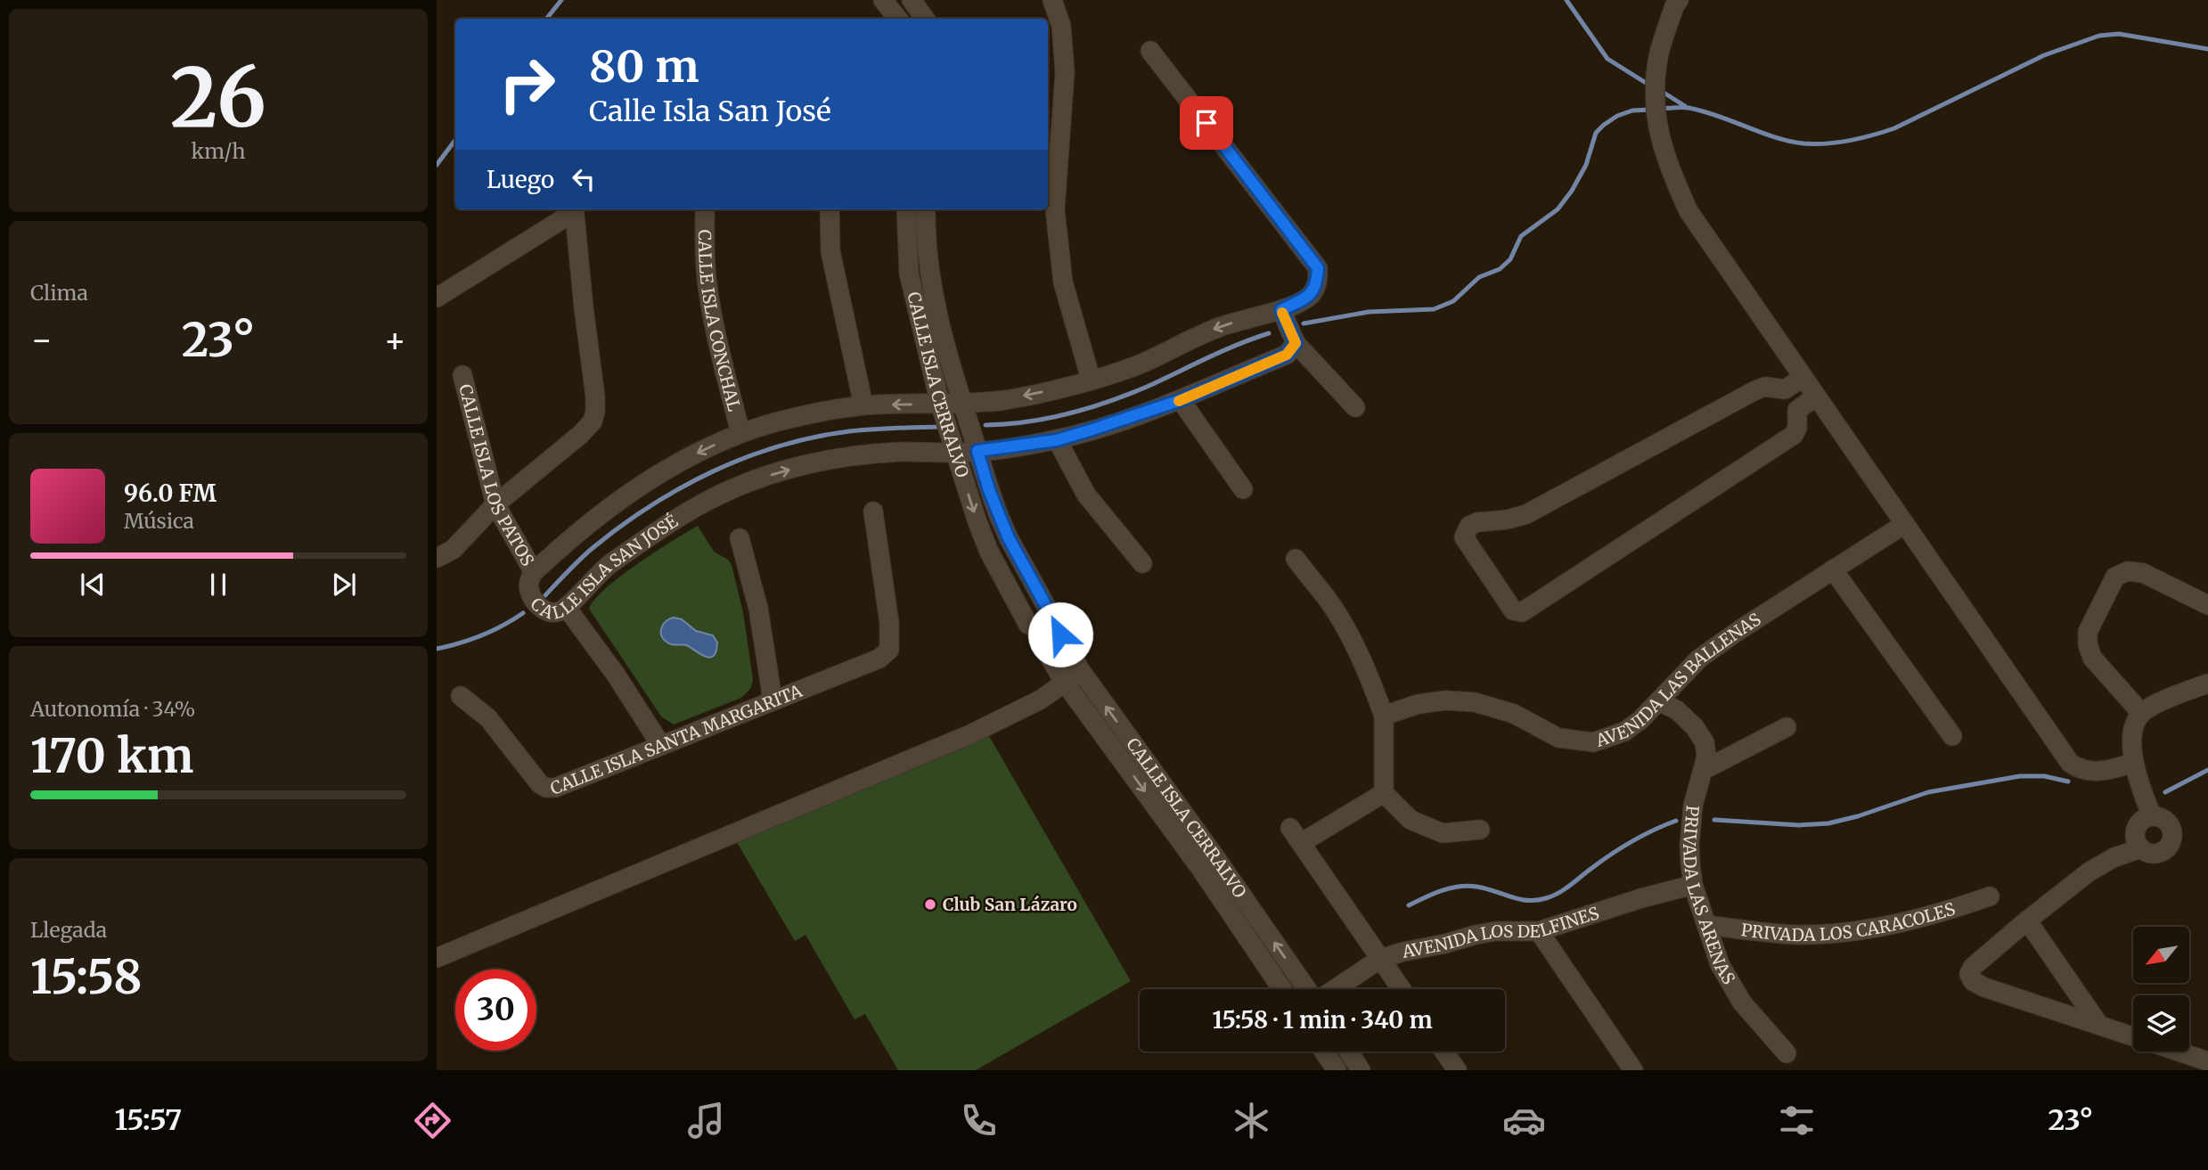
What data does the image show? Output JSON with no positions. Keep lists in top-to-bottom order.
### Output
{
  "streets": {
    "street": [
      "CALLE ISLA CONCHAL",
      "CALLE ISLA CERRALVO",
      "CALLE ISLA LOS PATOS",
      "CALLE ISLA SAN JOSÉ",
      "AVENIDA LAS BALLENAS",
      "CALLE ISLA SANTA MARGARITA",
      "PRIVADA LAS ARENAS",
      "PRIVADA LOS CARACOLES",
      "AVENIDA LOS DELFINES"
    ]
  },
  "crossings": [
    ["CALLE ISLA CONCHAL", "CALLE ISLA SAN JOSÉ"],
    ["CALLE ISLA CERRALVO", "CALLE ISLA SAN JOSÉ"],
    ["CALLE ISLA LOS PATOS", "CALLE ISLA SAN JOSÉ"],
    ["AVENIDA LAS BALLENAS", "PRIVADA LAS ARENAS"],
    ["PRIVADA LAS ARENAS", "PRIVADA LOS CARACOLES"],
    ["PRIVADA LAS ARENAS", "AVENIDA LOS DELFINES"]
  ],
  "places": ["Club San Lázaro"],
  "north": "bottom left",
  "page": {
    "tile": [
      ["26", "km/h"],
      "Clima",
      ["Autonomía · 34%", "170 km"],
      ["Llegada", "15:58"]
    ],
    "turn": ["80 m", "Calle Isla San José"],
    "then": "Luego",
    "heat": ["−", "23°", "+"],
    "song": ["96.0 FM", "Música"],
    "limit": "30",
    "trip": "15:58 · 1 min · 340 m",
    "tabs": ["15:57", "23°"]
  }
}
